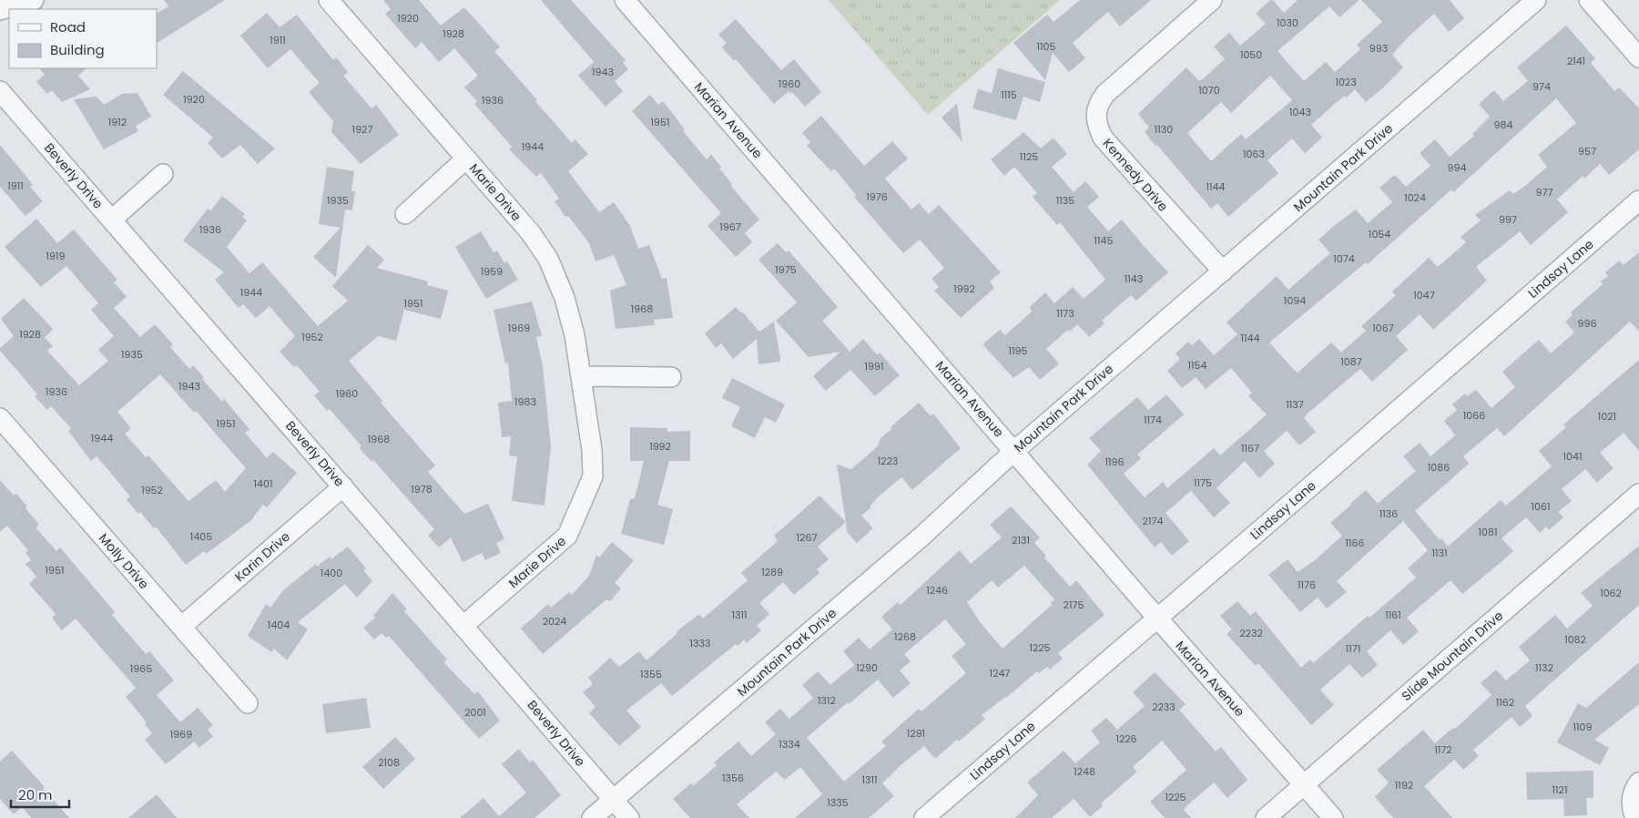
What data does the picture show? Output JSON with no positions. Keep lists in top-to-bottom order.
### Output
{
  "streets": {
    "street": [
      "Marian Avenue",
      "Mountain Park Drive",
      "Kennedy Drive",
      "Beverly Drive",
      "Marie Drive",
      "Lindsay Lane",
      "Karin Drive",
      "Molly Drive",
      "Slide Mountain Drive"
    ]
  },
  "crossings": [
    ["Marian Avenue", "Mountain Park Drive"],
    ["Marian Avenue", "Lindsay Lane"],
    ["Marian Avenue", "Slide Mountain Drive"],
    ["Mountain Park Drive", "Kennedy Drive"],
    ["Mountain Park Drive", "Beverly Drive"],
    ["Beverly Drive", "Marie Drive"],
    ["Beverly Drive", "Karin Drive"],
    ["Karin Drive", "Molly Drive"]
  ],
  "house_numbers": [
    "1920",
    "1030",
    "1928",
    "1911",
    "1105",
    "993",
    "1050",
    "2141",
    "1943",
    "1023",
    "1960",
    "974",
    "1070",
    "1115",
    "1920",
    "1936",
    "1043",
    "1912",
    "1951",
    "984",
    "1927",
    "1130",
    "1944",
    "957",
    "1063",
    "1125",
    "994",
    "1911",
    "1144",
    "977",
    "1976",
    "1024",
    "1935",
    "1135",
    "997",
    "1967",
    "1936",
    "1054",
    "1145",
    "1919",
    "1074",
    "1975",
    "1959",
    "1143",
    "1992",
    "1944",
    "1047",
    "1094",
    "1951",
    "1968",
    "1173",
    "996",
    "1969",
    "1067",
    "1928",
    "1952",
    "1144",
    "1195",
    "1935",
    "1087",
    "1154",
    "1991",
    "1943",
    "1936",
    "1960",
    "1983",
    "1137",
    "1066",
    "1021",
    "1174",
    "1951",
    "1944",
    "1968",
    "1992",
    "1167",
    "1041",
    "1223",
    "1196",
    "1086",
    "1175",
    "1401",
    "1978",
    "1952",
    "1061",
    "1136",
    "2174",
    "1081",
    "1405",
    "1267",
    "2131",
    "1166",
    "1131",
    "1951",
    "1289",
    "1400",
    "1176",
    "1246",
    "1062",
    "2175",
    "1311",
    "1161",
    "2024",
    "1404",
    "2232",
    "1268",
    "1082",
    "1333",
    "1225",
    "1171",
    "1290",
    "1132",
    "1965",
    "1247",
    "1355",
    "1312",
    "1162",
    "2233",
    "2001",
    "1109",
    "1291",
    "1969",
    "1226",
    "1334",
    "1172",
    "2108",
    "1248",
    "1356",
    "1311",
    "1192",
    "1121",
    "1225",
    "1335"
  ],
  "legend": ["Road", "Building"],
  "scale_bar": "20 m"
}
